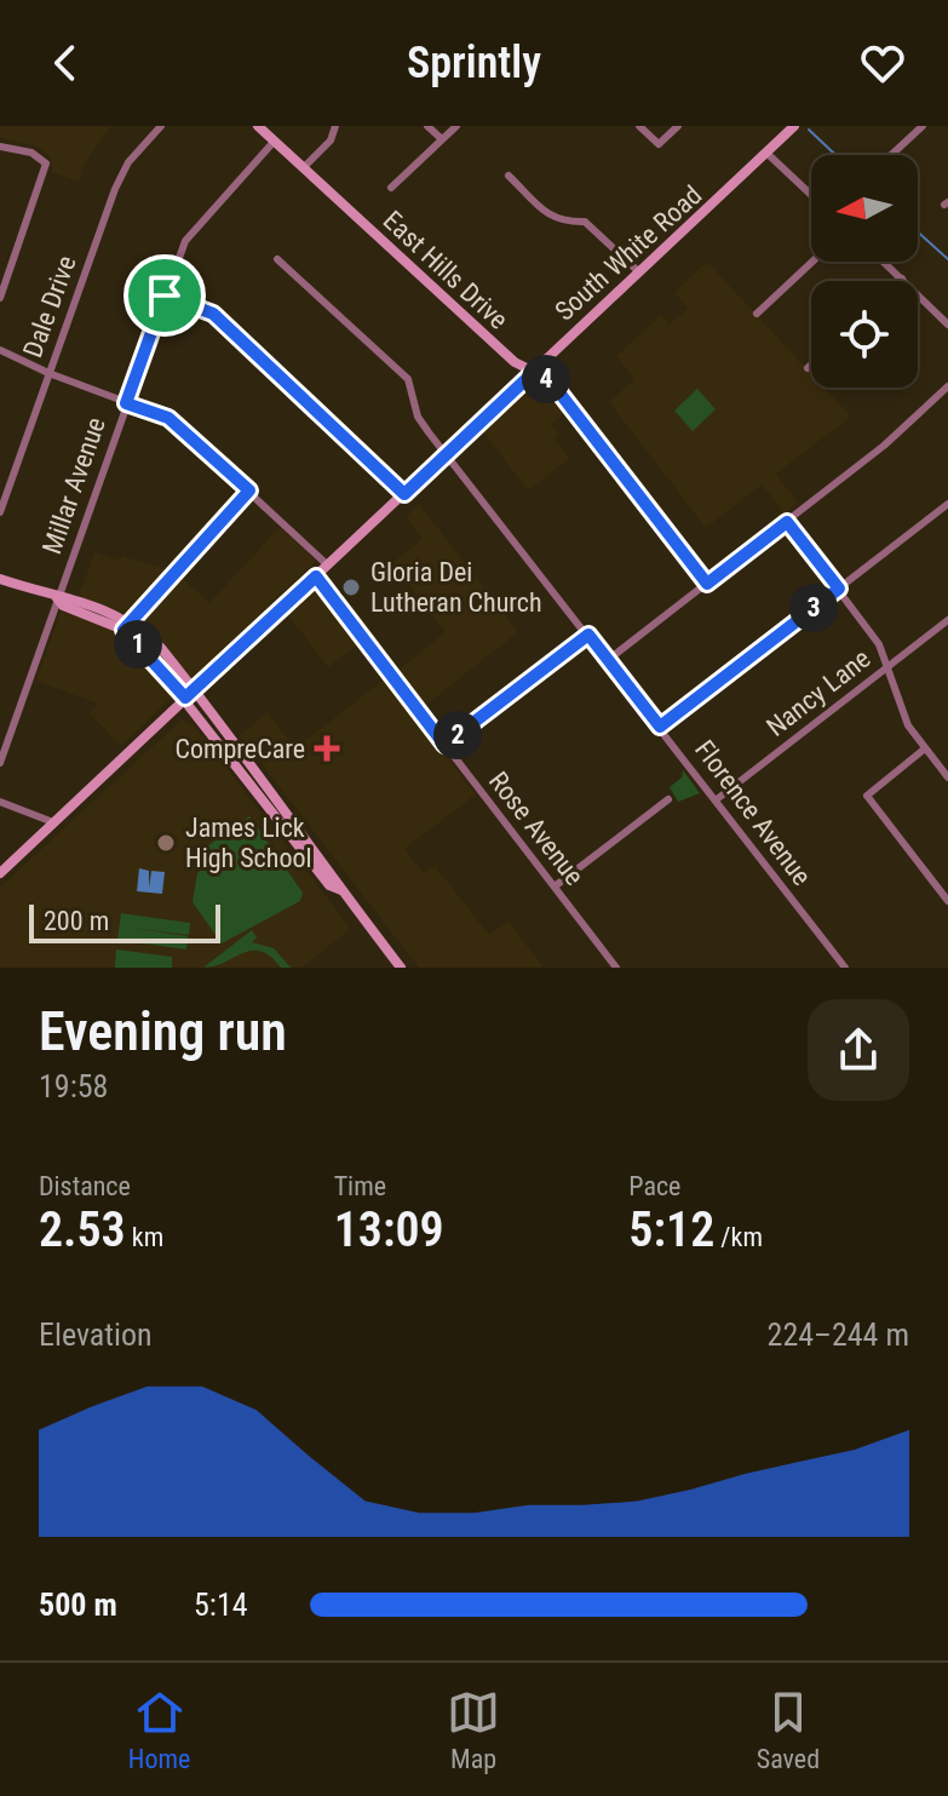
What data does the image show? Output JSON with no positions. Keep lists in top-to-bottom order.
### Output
{
  "streets": {
    "main road": ["South White Road", "East Hills Drive"],
    "street": [
      "Dale Drive",
      "Millar Avenue",
      "Nancy Lane",
      "Florence Avenue",
      "Rose Avenue"
    ]
  },
  "crossings": [
    ["South White Road", "East Hills Drive"],
    ["South White Road", "Florence Avenue"],
    ["South White Road", "Rose Avenue"],
    ["East Hills Drive", "Millar Avenue"],
    ["Nancy Lane", "Florence Avenue"]
  ],
  "places": {
    "other": ["Gloria Dei Lutheran Church", "James Lick High School"],
    "health": ["CompreCare"]
  },
  "scale_bar": "200 m",
  "north": "left",
  "page": {
    "header": "Sprintly",
    "pins": [
      "4",
      "3",
      "1",
      "2"
    ],
    "scale": "200 m",
    "heading": ["Evening run", "19:58"],
    "stats": [
      ["Distance", "2.53 km"],
      ["Time", "13:09"],
      ["Pace", "5:12 /km"]
    ],
    "chart": ["Elevation", "224–244 m"],
    "list": [
      {
        "name": "500 m",
        "note": "5:14"
      }
    ],
    "tabs": ["Home", "Map", "Saved"]
  }
}
